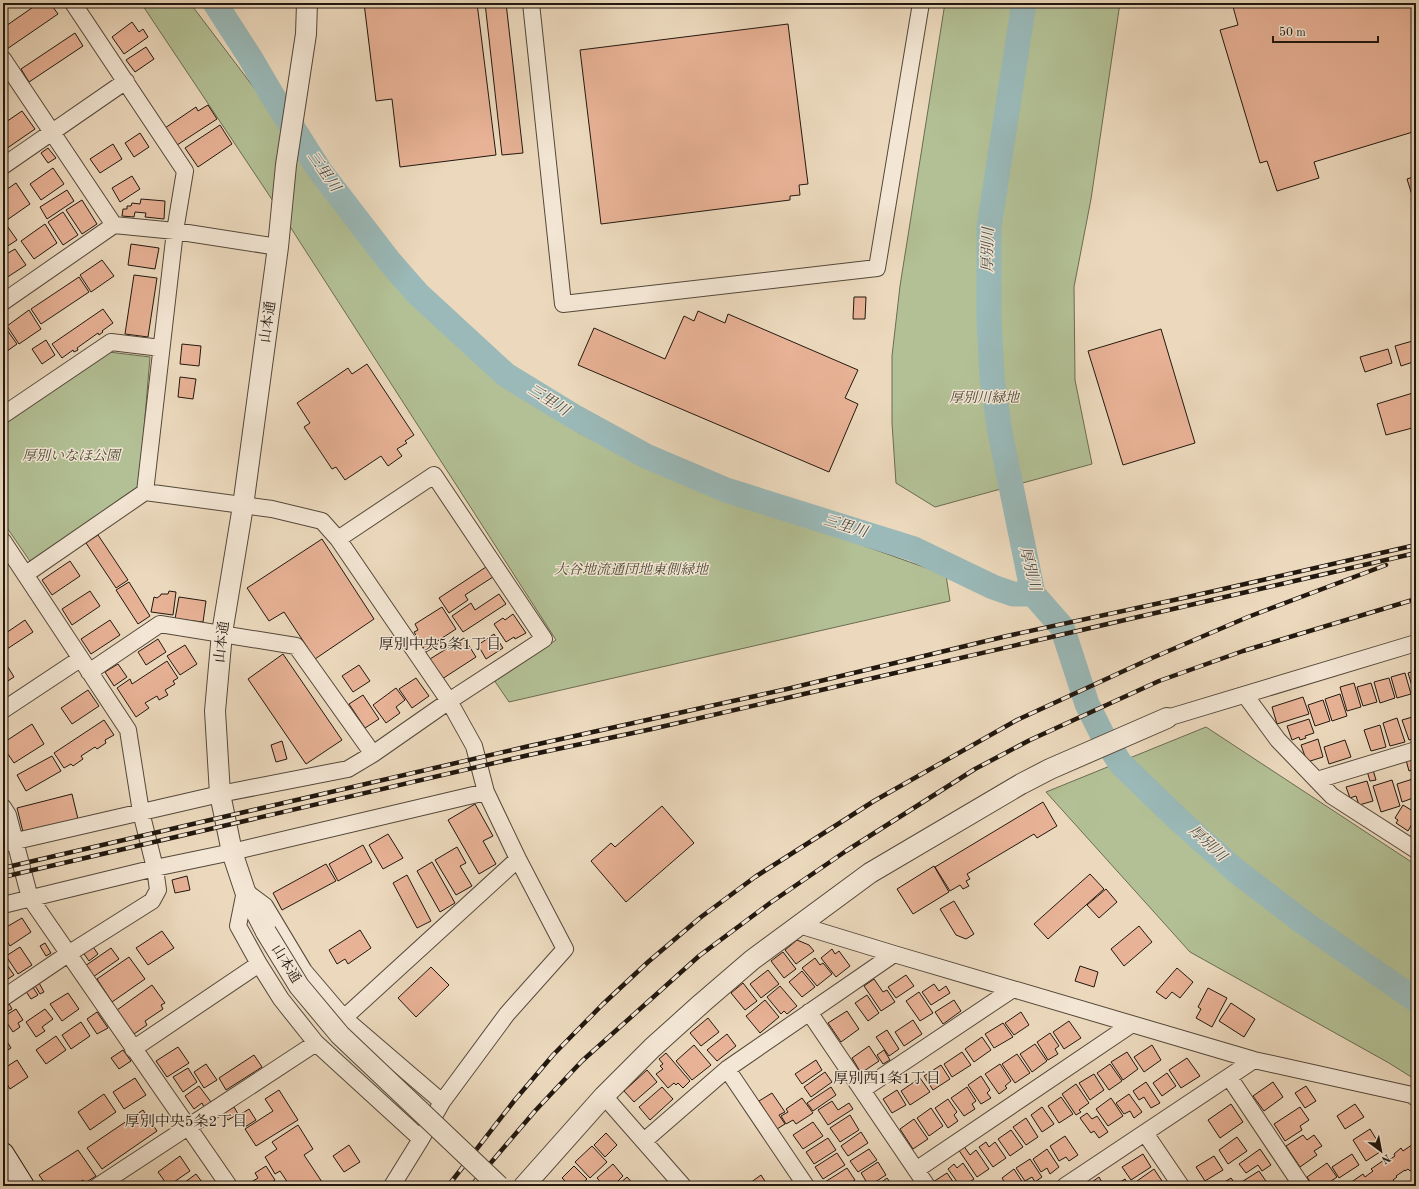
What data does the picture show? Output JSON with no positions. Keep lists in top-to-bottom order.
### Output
{
  "streets": {
    "street": ["山本通"]
  },
  "districts": ["厚別中央5条1丁目", "厚別西1条1丁目", "厚別中央5条2丁目"],
  "water": ["三里川", "厚別川"],
  "parks": ["厚別川緑地", "厚別いなほ公園", "大谷地流通団地東側緑地"],
  "scale_bar": "50 m",
  "north": "bottom right"
}
